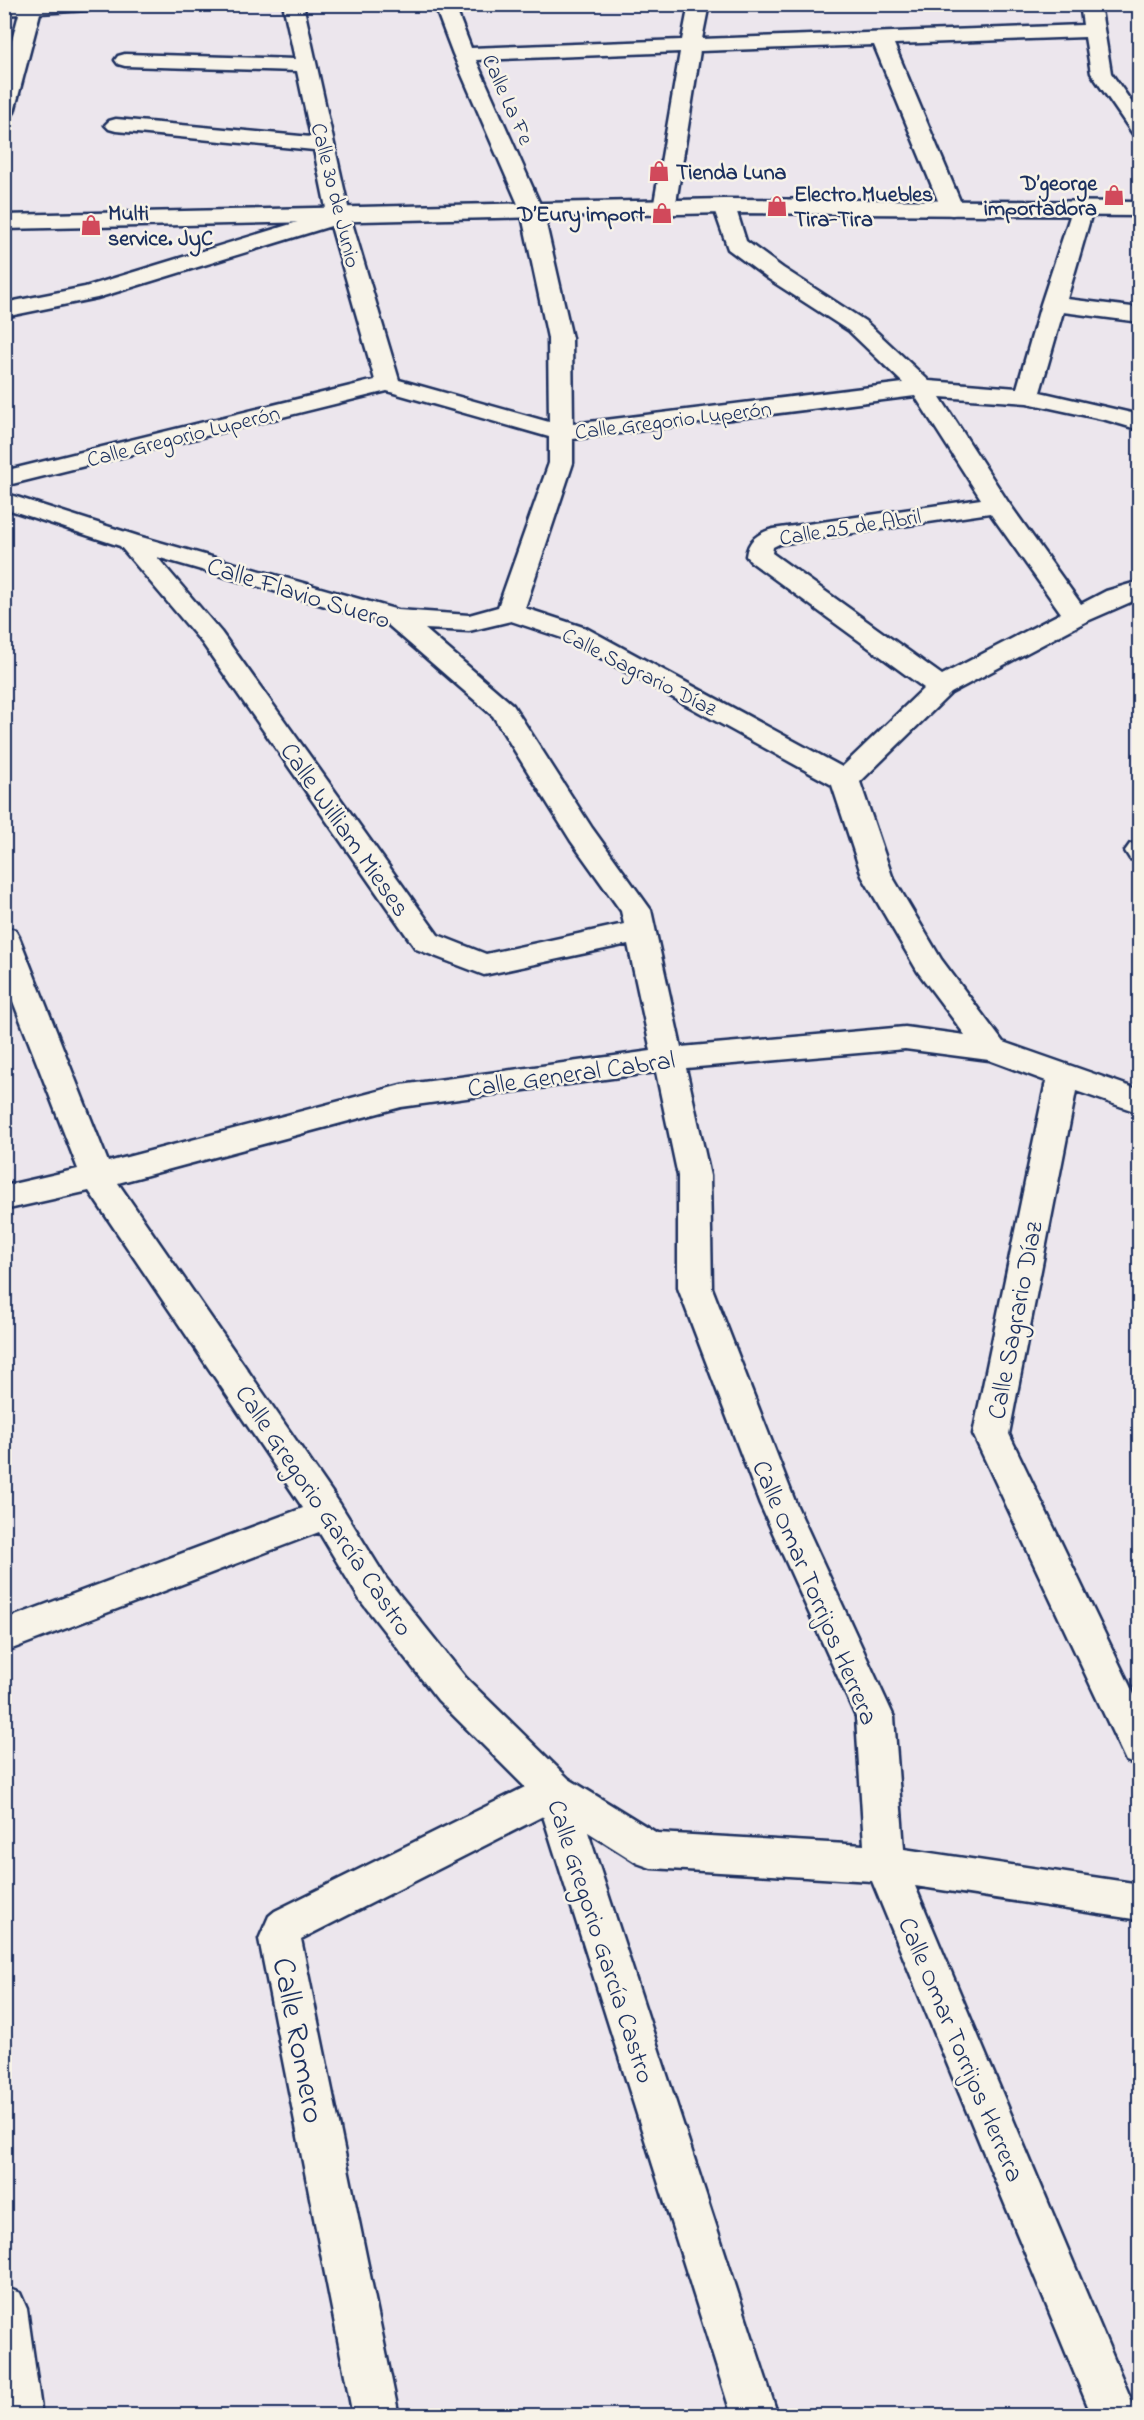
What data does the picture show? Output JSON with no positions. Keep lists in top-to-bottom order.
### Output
{
  "streets": {
    "street": [
      "Calle La Fe",
      "Calle 30 de Junio",
      "Calle Gregorio Luperón",
      "Calle 25 de Abril",
      "Calle Flavio Suero",
      "Calle Sagrario Díaz",
      "Calle William Mieses",
      "Calle General Cabral",
      "Calle Gregorio García Castro",
      "Calle Omar Torrijos Herrera",
      "Calle Romero"
    ]
  },
  "crossings": [
    ["Calle 30 de Junio", "Calle Gregorio Luperón"],
    ["Calle Flavio Suero", "Calle William Mieses"],
    ["Calle Flavio Suero", "Calle General Cabral"],
    ["Calle Flavio Suero", "Calle Omar Torrijos Herrera"],
    ["Calle Sagrario Díaz", "Calle General Cabral"],
    ["Calle General Cabral", "Calle Gregorio García Castro"],
    ["Calle General Cabral", "Calle Omar Torrijos Herrera"],
    ["Calle Gregorio García Castro", "Calle Romero"]
  ],
  "places": {
    "shop": [
      "Tienda Luna",
      "D’george importadora",
      "Electro Muebles Tira-Tira",
      "D’Eury import",
      "Multi service. JyC"
    ]
  }
}
